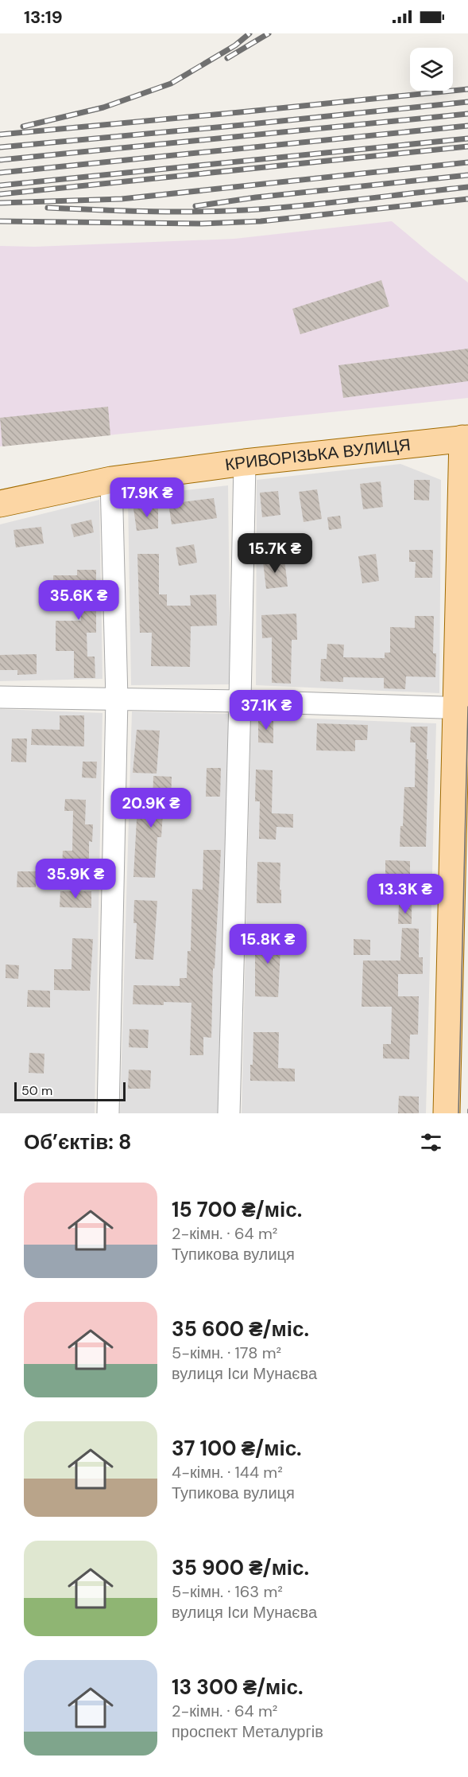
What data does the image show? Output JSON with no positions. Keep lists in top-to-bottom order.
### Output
{
  "streets": {
    "main road": ["КРИВОРІЗЬКА ВУЛИЦЯ"]
  },
  "scale_bar": "50 m",
  "page": {
    "status": "13:19",
    "price": [
      "17.9K ₴",
      "15.7K ₴",
      "35.6K ₴",
      "37.1K ₴",
      "20.9K ₴",
      "35.9K ₴",
      "13.3K ₴",
      "15.8K ₴"
    ],
    "scale": "50 m",
    "heading": "Об’єктів: 8",
    "list": [
      {
        "name": "15 700 ₴/міс.",
        "note": "2-кімн. · 64 m² · Тупикова вулиця"
      },
      {
        "name": "35 600 ₴/міс.",
        "note": "5-кімн. · 178 m² · вулиця Іси Мунаєва"
      },
      {
        "name": "37 100 ₴/міс.",
        "note": "4-кімн. · 144 m² · Тупикова вулиця"
      },
      {
        "name": "35 900 ₴/міс.",
        "note": "5-кімн. · 163 m² · вулиця Іси Мунаєва"
      },
      {
        "name": "13 300 ₴/міс.",
        "note": "2-кімн. · 64 m² · проспект Металургів"
      }
    ]
  }
}
